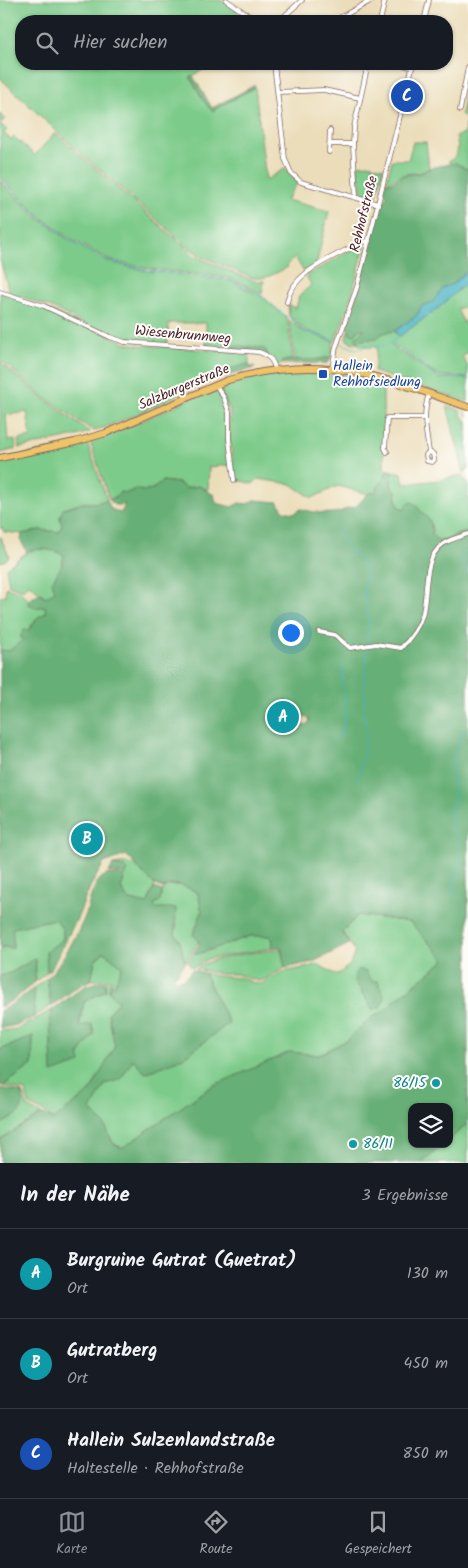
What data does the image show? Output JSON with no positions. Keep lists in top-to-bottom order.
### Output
{
  "streets": {
    "main road": ["Salzburgerstraße"],
    "street": ["Rehhofstraße", "Wiesenbrunnweg"]
  },
  "crossings": [
    ["Rehhofstraße", "Salzburgerstraße"],
    ["Wiesenbrunnweg", "Salzburgerstraße"]
  ],
  "places": {
    "transit": ["Hallein Rehhofsiedlung"],
    "other": ["86/15", "86/11"]
  },
  "page": {
    "search": "Hier suchen",
    "pins": ["C", "A", "B"],
    "heading": ["In der Nähe", "3 Ergebnisse"],
    "list": [
      {
        "mark": "A",
        "name": "Burgruine Gutrat (Guetrat)",
        "note": "Ort",
        "value": "130 m"
      },
      {
        "mark": "B",
        "name": "Gutratberg",
        "note": "Ort",
        "value": "450 m"
      },
      {
        "mark": "C",
        "name": "Hallein Sulzenlandstraße",
        "note": "Haltestelle · Rehhofstraße",
        "value": "850 m"
      }
    ],
    "nav": ["Karte", "Route", "Gespeichert"]
  }
}
